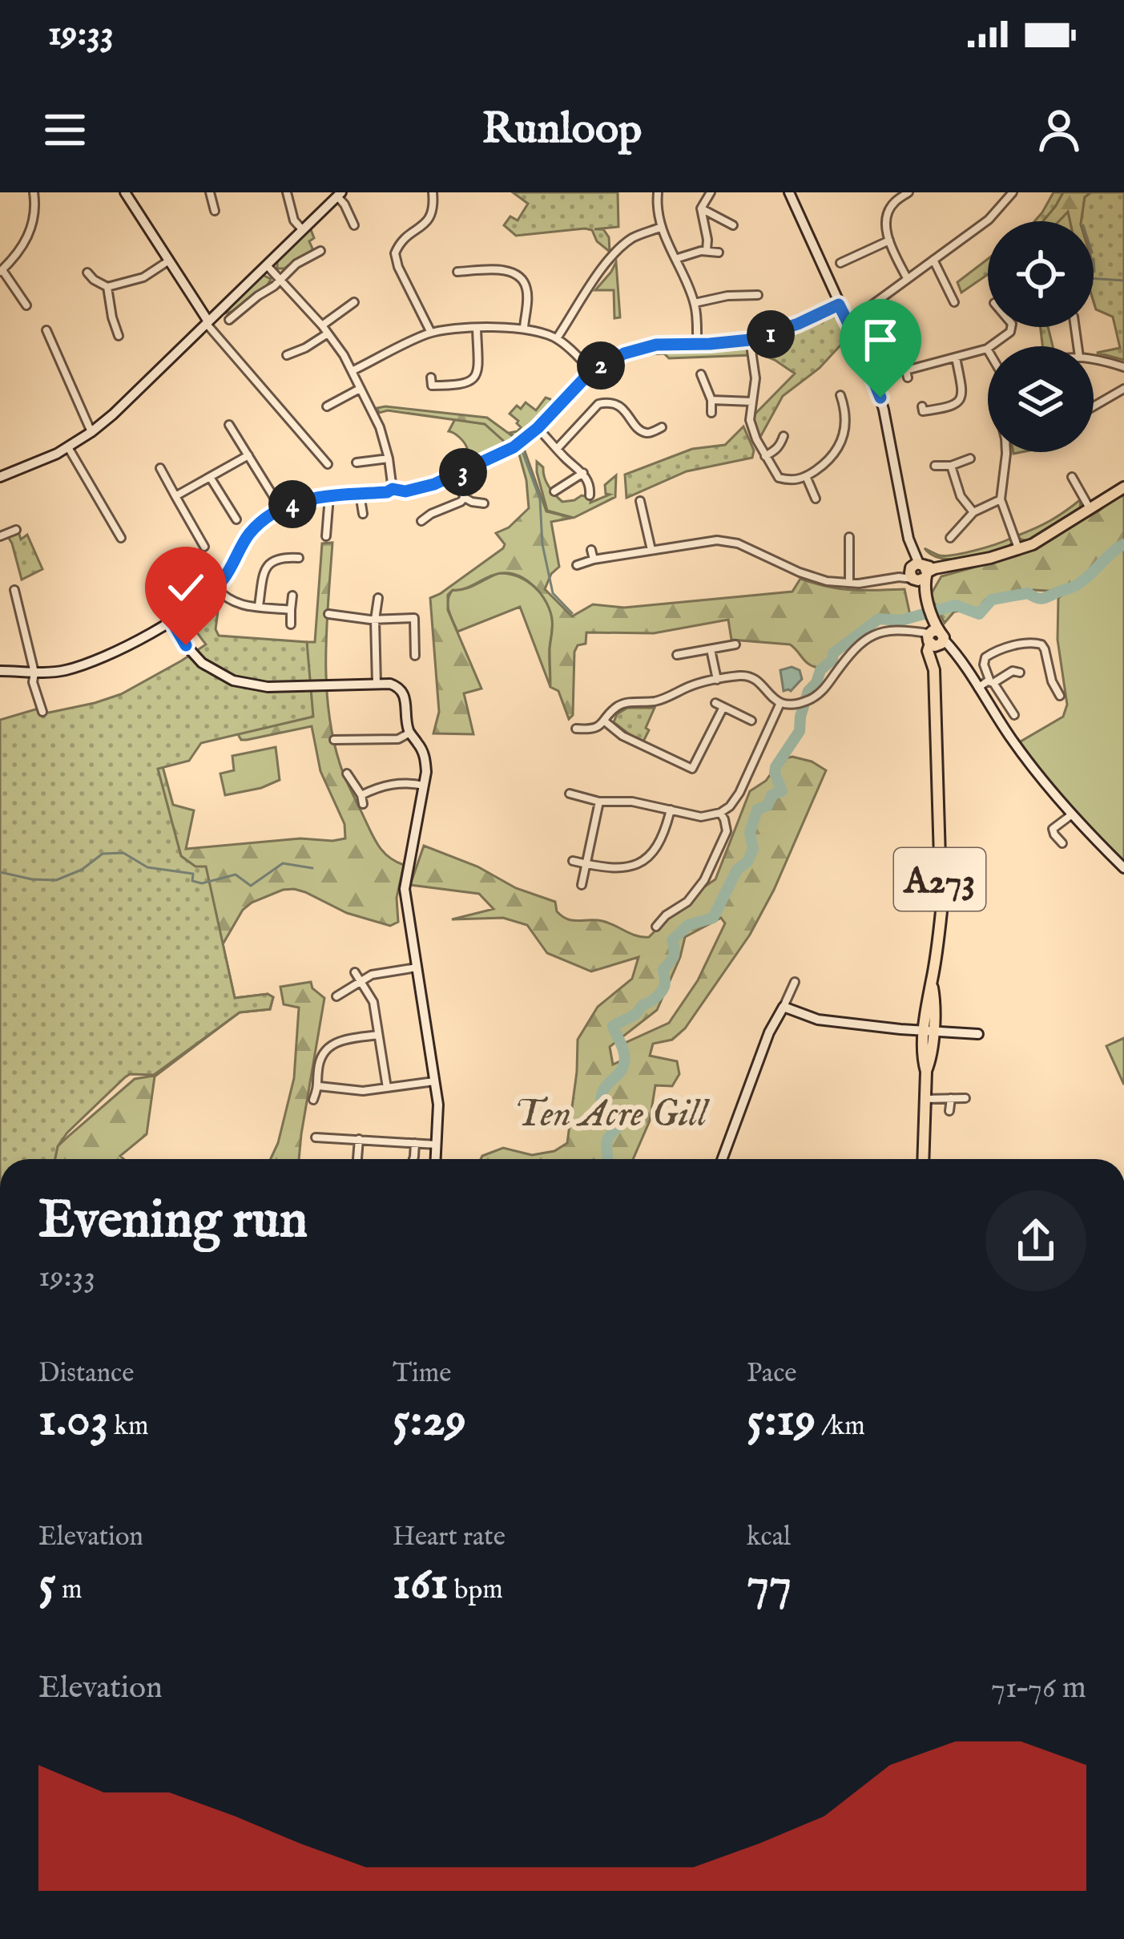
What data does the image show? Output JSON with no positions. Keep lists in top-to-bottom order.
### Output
{
  "streets": {
    "main road": ["A273"]
  },
  "parks": ["Ten Acre Gill"],
  "page": {
    "status": "19:33",
    "header": "Runloop",
    "pins": [
      "1",
      "2",
      "3",
      "4"
    ],
    "heading": ["Evening run", "19:33"],
    "stats": [
      ["Distance", "1.03 km"],
      ["Time", "5:29"],
      ["Pace", "5:19 /km"],
      ["Elevation", "5 m"],
      ["Heart rate", "161 bpm"],
      ["kcal", "77"]
    ],
    "chart": ["Elevation", "71–76 m"]
  }
}
